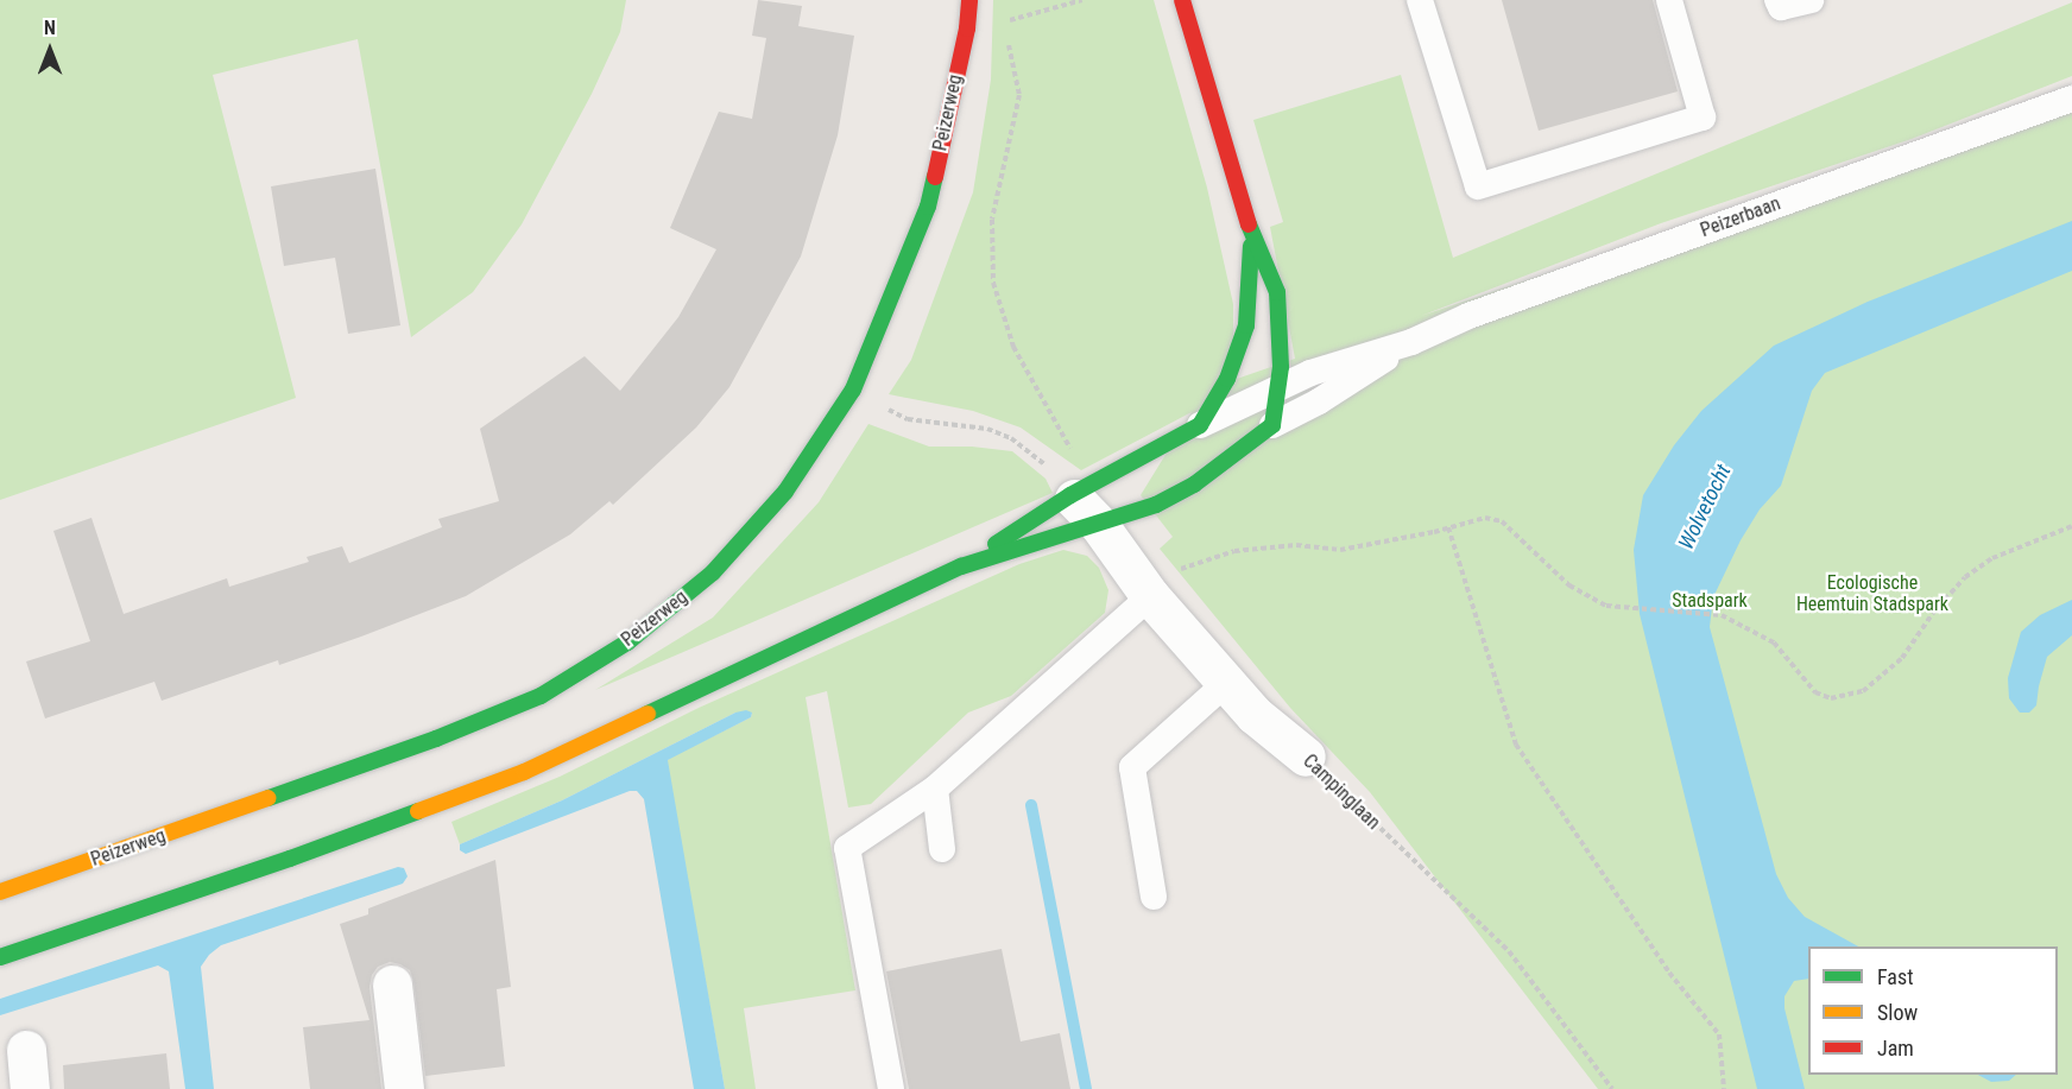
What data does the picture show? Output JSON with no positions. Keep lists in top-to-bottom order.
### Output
{
  "streets": {
    "street": ["Peizerweg", "Campinglaan"],
    "lane": ["Peizerbaan"]
  },
  "water": ["Wolvetocht"],
  "parks": ["Ecologische Heemtuin Stadspark", "Stadspark"],
  "legend": ["Fast", "Slow", "Jam"],
  "north": "top"
}
